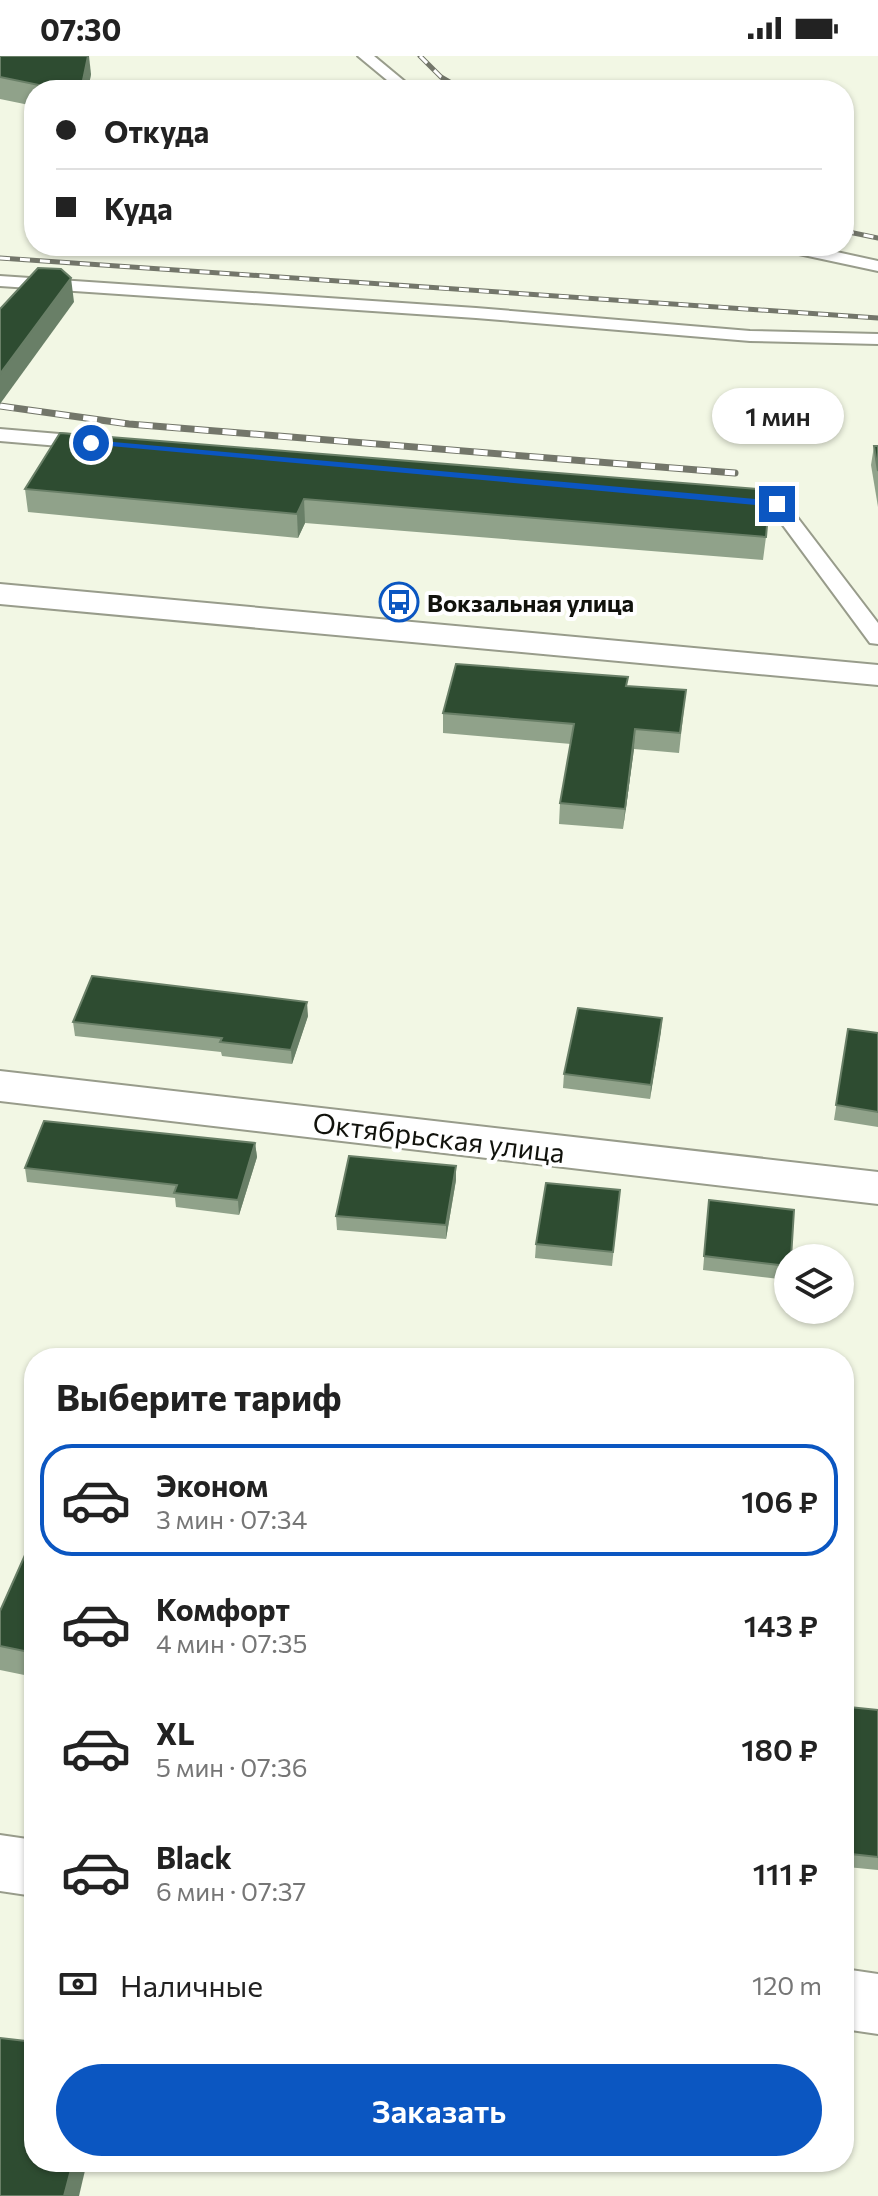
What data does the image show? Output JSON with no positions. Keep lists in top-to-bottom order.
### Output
{
  "streets": {
    "street": ["Октябрьская улица"]
  },
  "places": {
    "bus stop": ["Вокзальная улица"]
  },
  "page": {
    "status": "07:30",
    "banner": ["Откуда", "Куда"],
    "bubble": "1 мин",
    "heading": "Выберите тариф",
    "list": [
      {
        "name": "Эконом",
        "note": "3 мин · 07:34",
        "value": "106 ₽"
      },
      {
        "name": "Комфорт",
        "note": "4 мин · 07:35",
        "value": "143 ₽"
      },
      {
        "name": "XL",
        "note": "5 мин · 07:36",
        "value": "180 ₽"
      },
      {
        "name": "Black",
        "note": "6 мин · 07:37",
        "value": "111 ₽"
      }
    ],
    "pay": ["Наличные", "120 m"],
    "buttons": "Заказать"
  }
}
